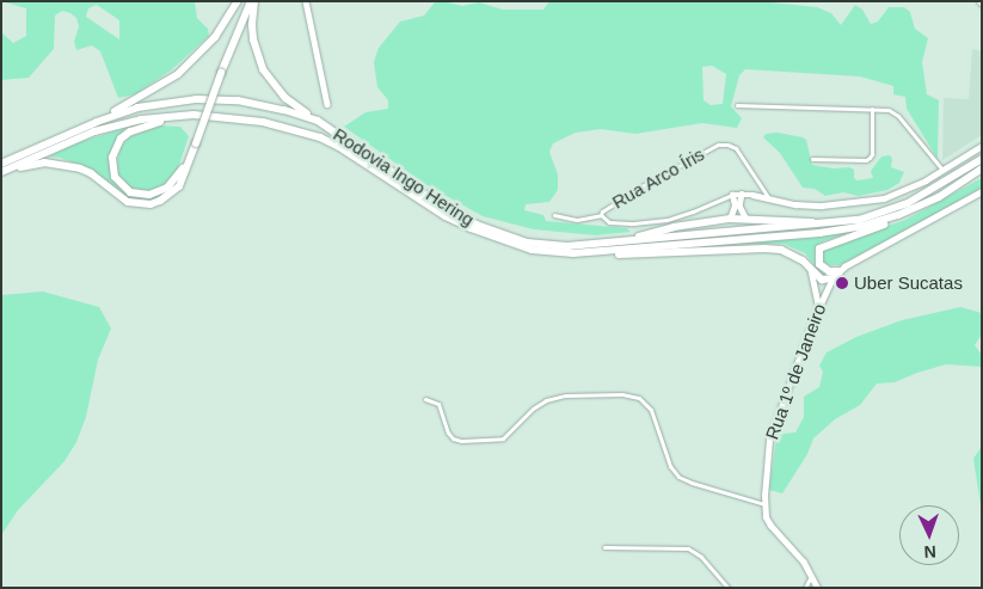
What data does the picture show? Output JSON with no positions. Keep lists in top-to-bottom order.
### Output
{
  "streets": {
    "highway": ["Rodovia Ingo Hering"],
    "street": ["Rua Arco Íris", "Rua 1º de Janeiro"]
  },
  "places": ["Uber Sucatas"],
  "north": "bottom"
}
